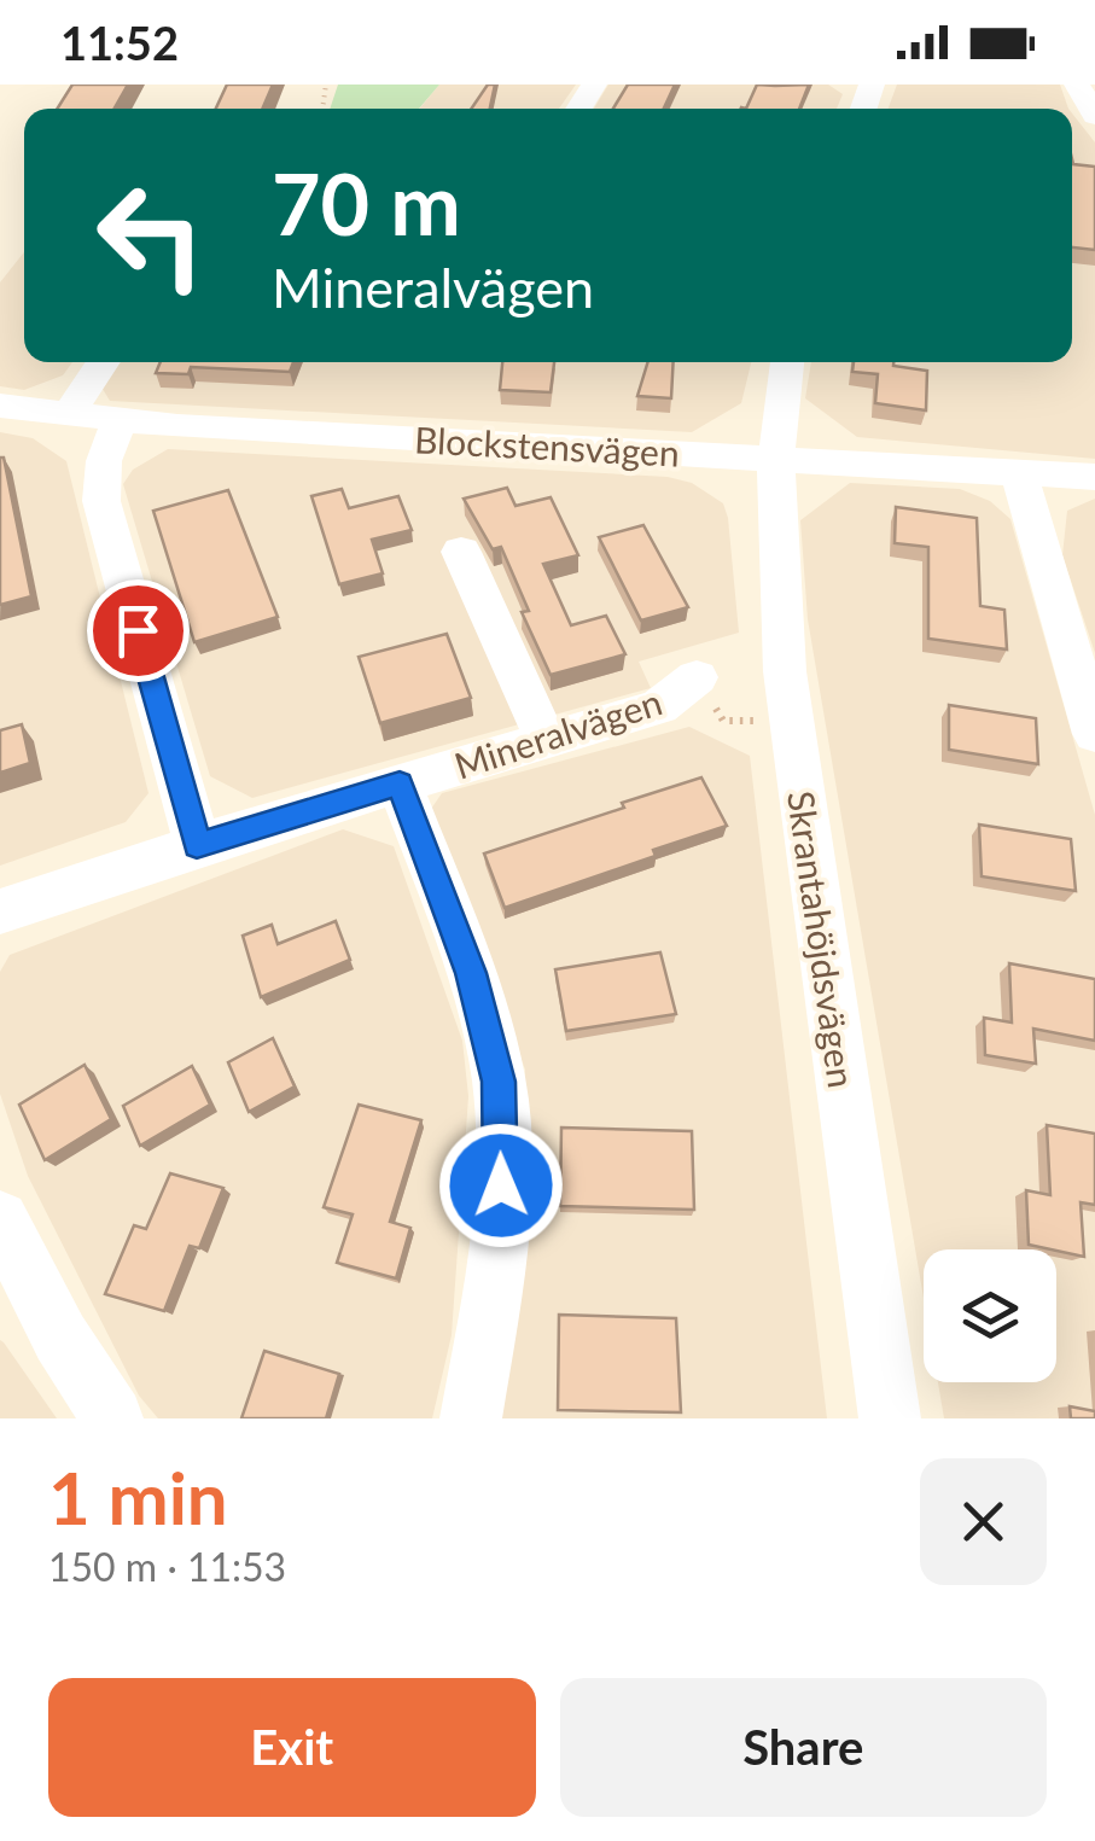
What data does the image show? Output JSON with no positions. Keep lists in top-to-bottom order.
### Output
{
  "streets": {
    "street": ["Blockstensvägen", "Mineralvägen", "Skrantahöjdsvägen"]
  },
  "crossings": [
    ["Blockstensvägen", "Skrantahöjdsvägen"]
  ],
  "page": {
    "status": "11:52",
    "turn": ["70 m", "Mineralvägen"],
    "heading": ["1 min", "150 m · 11:53"],
    "buttons": ["Exit", "Share"]
  }
}
